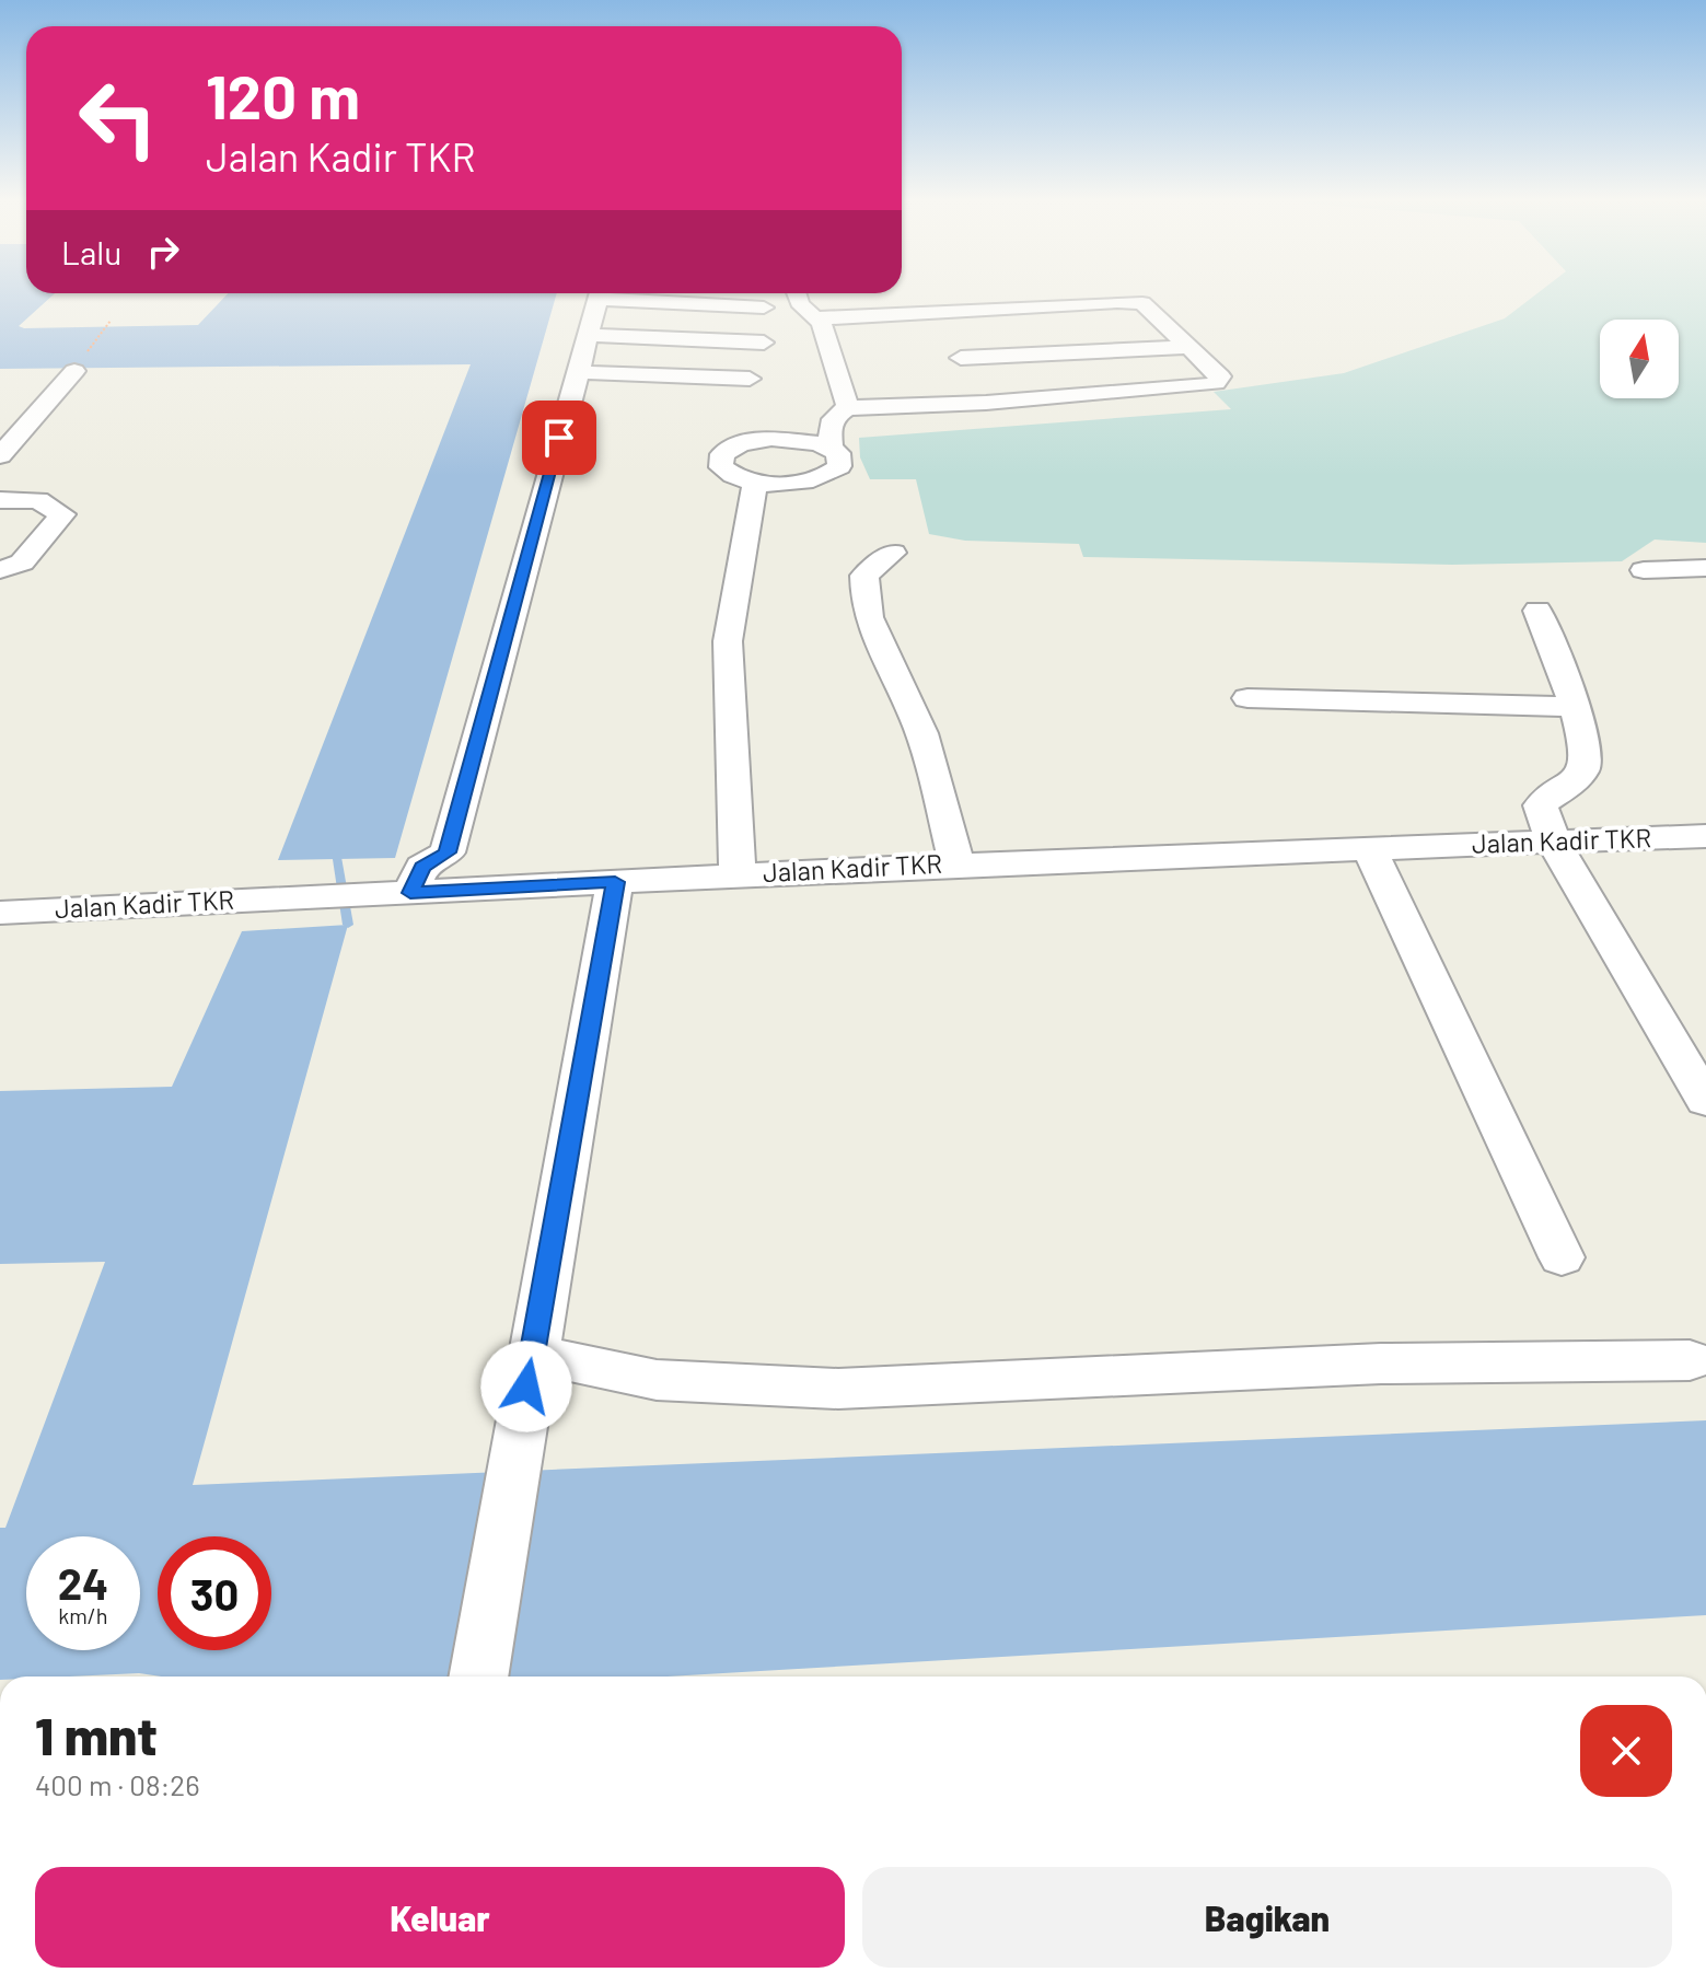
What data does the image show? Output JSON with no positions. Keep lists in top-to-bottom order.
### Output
{
  "streets": {
    "street": ["Jalan Kadir TKR"]
  },
  "north": "top",
  "page": {
    "turn": ["120 m", "Jalan Kadir TKR"],
    "then": "Lalu",
    "speed": "24 km/h",
    "limit": "30",
    "heading": ["1 mnt", "400 m · 08:26"],
    "buttons": ["Keluar", "Bagikan"]
  }
}
